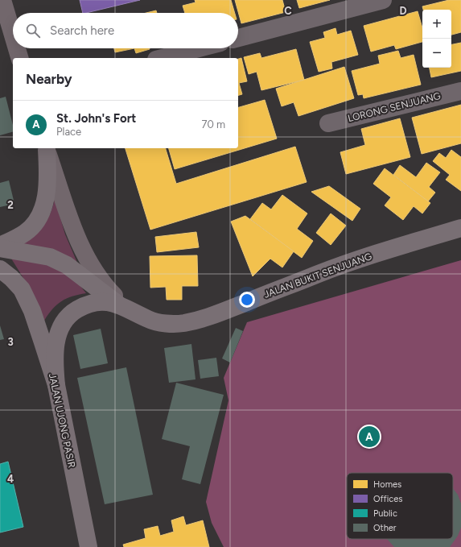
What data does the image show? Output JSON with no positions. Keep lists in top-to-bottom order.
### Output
{
  "streets": {
    "main road": ["JALAN BUKIT SENJUANG", "JALAN UJONG PASIR"],
    "street": ["LORONG SENJUANG"]
  },
  "legend": [
    "Homes",
    "Offices",
    "Public",
    "Other"
  ],
  "page": {
    "map_buttons": ["+", "−"],
    "search": "Search here",
    "heading": "Nearby",
    "list": [
      {
        "mark": "A",
        "name": "St. John's Fort",
        "note": "Place",
        "value": "70 m"
      }
    ],
    "pins": "A"
  },
  "grid": {
    "columns": ["C", "D"],
    "rows": ["2", "3", "4"]
  }
}
